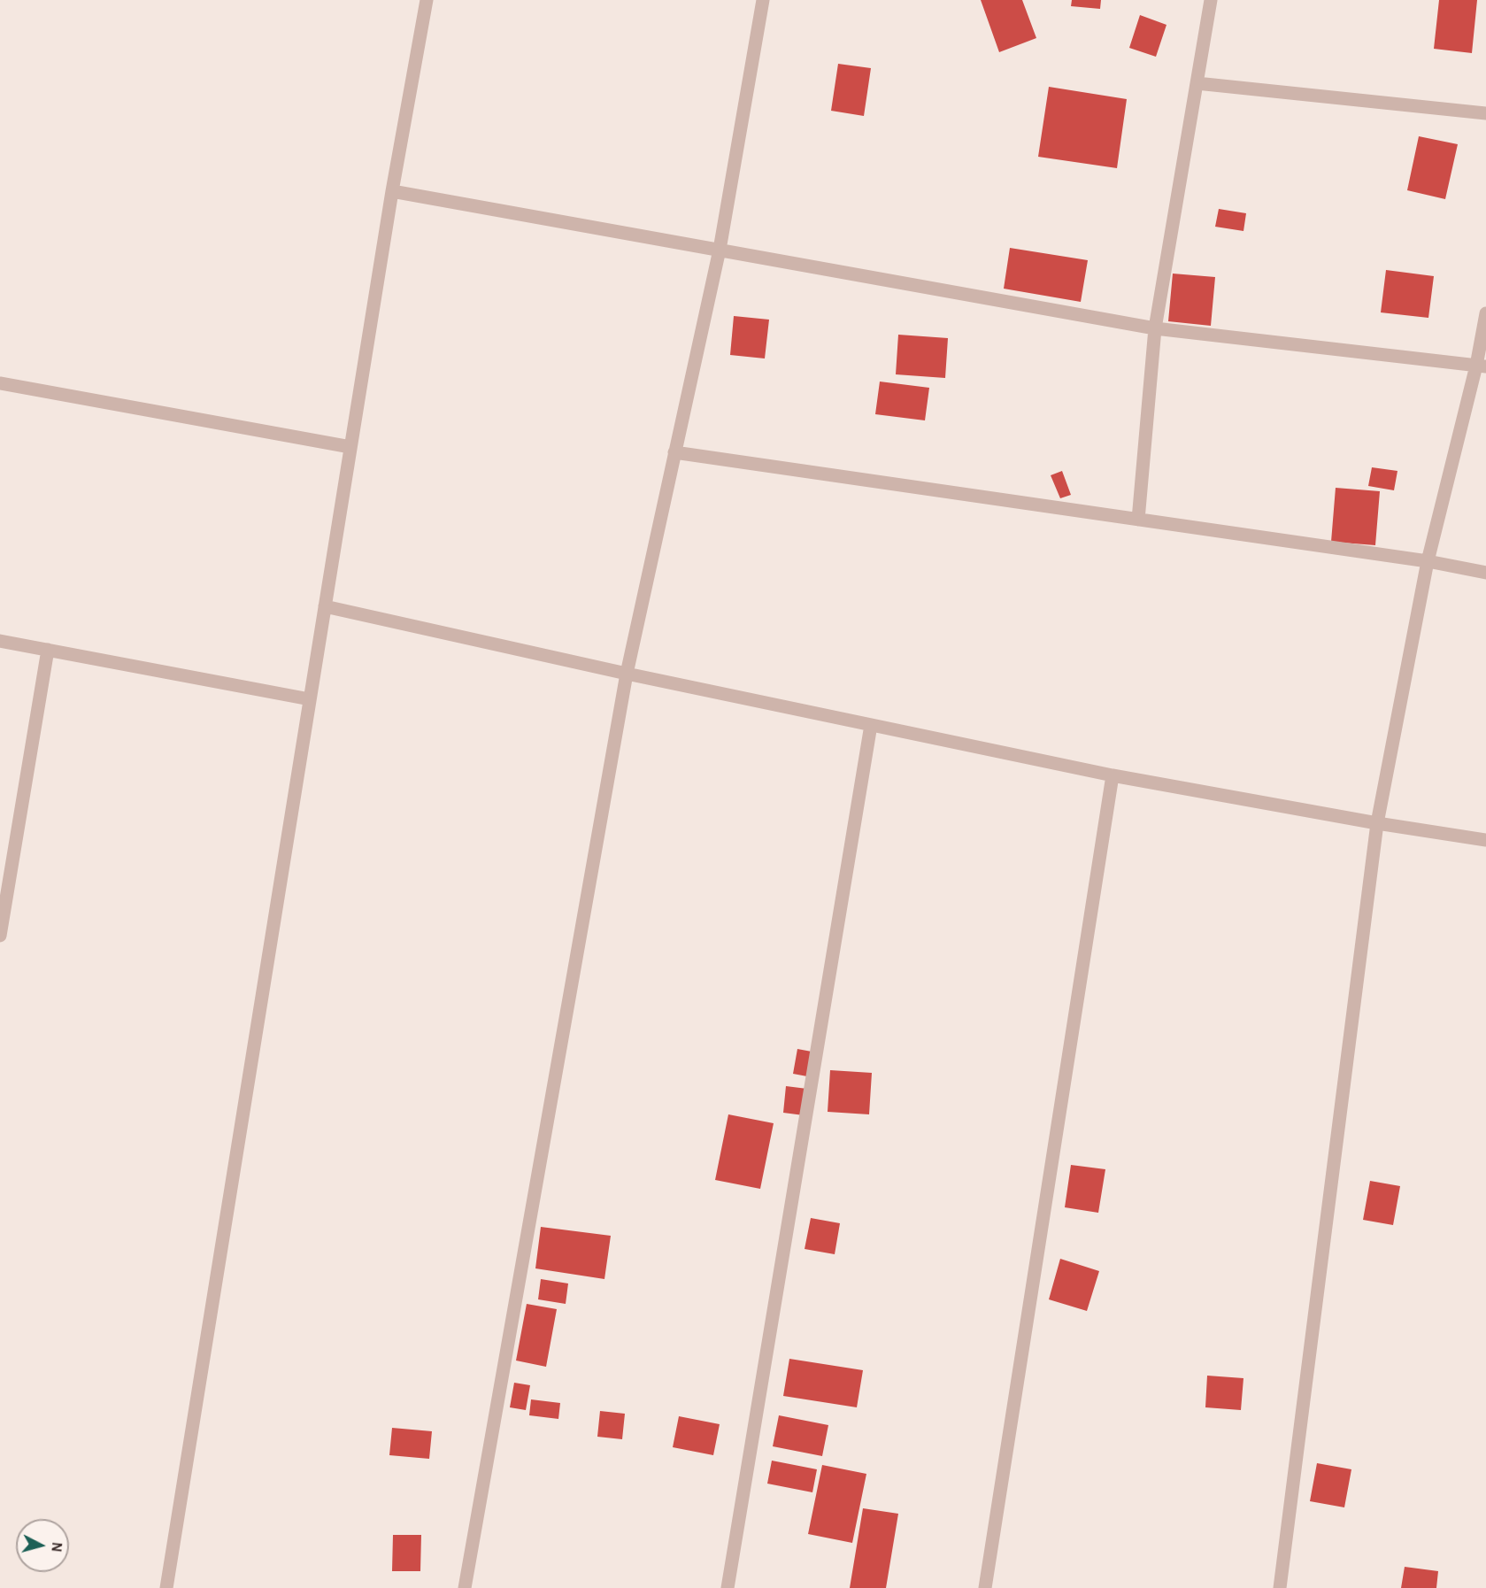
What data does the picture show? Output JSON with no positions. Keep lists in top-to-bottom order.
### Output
{
  "north": "right"
}
